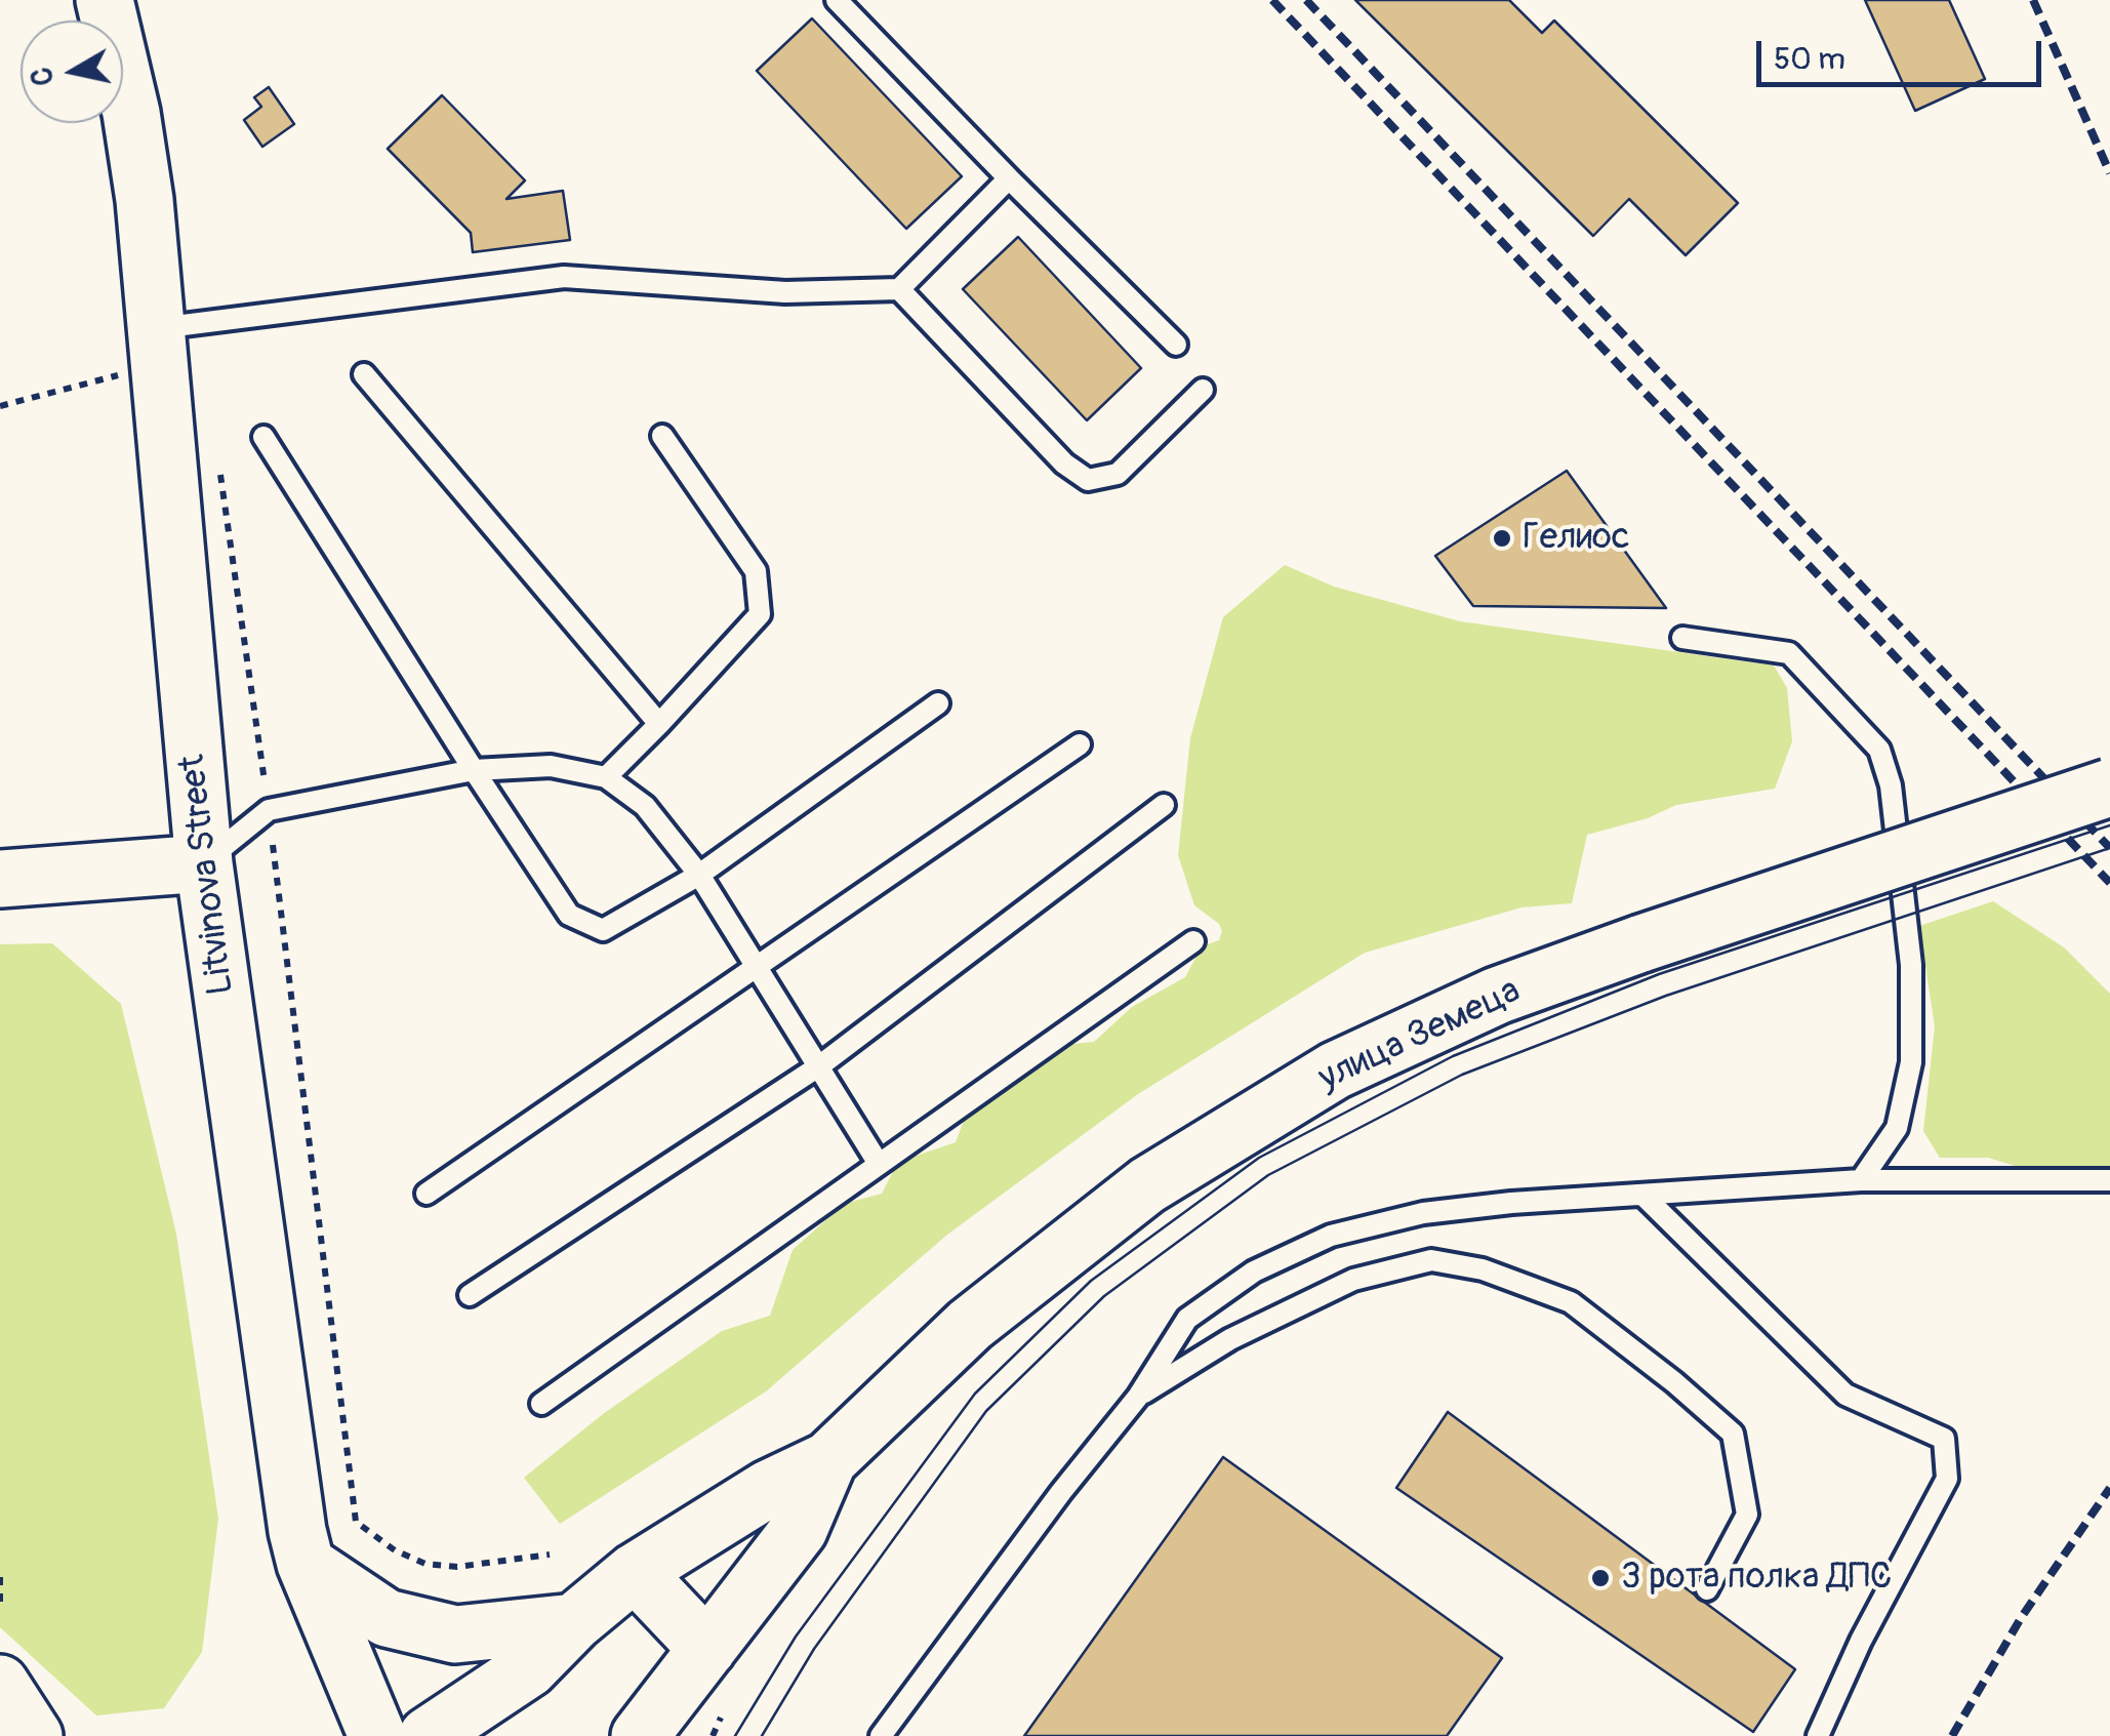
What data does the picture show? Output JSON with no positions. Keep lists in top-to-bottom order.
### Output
{
  "streets": {
    "main road": ["Litvinova Street", "улица Земеца"]
  },
  "places": ["Гелиос", "3 рота полка ДПС"],
  "scale_bar": "50 m",
  "north": "left"
}
